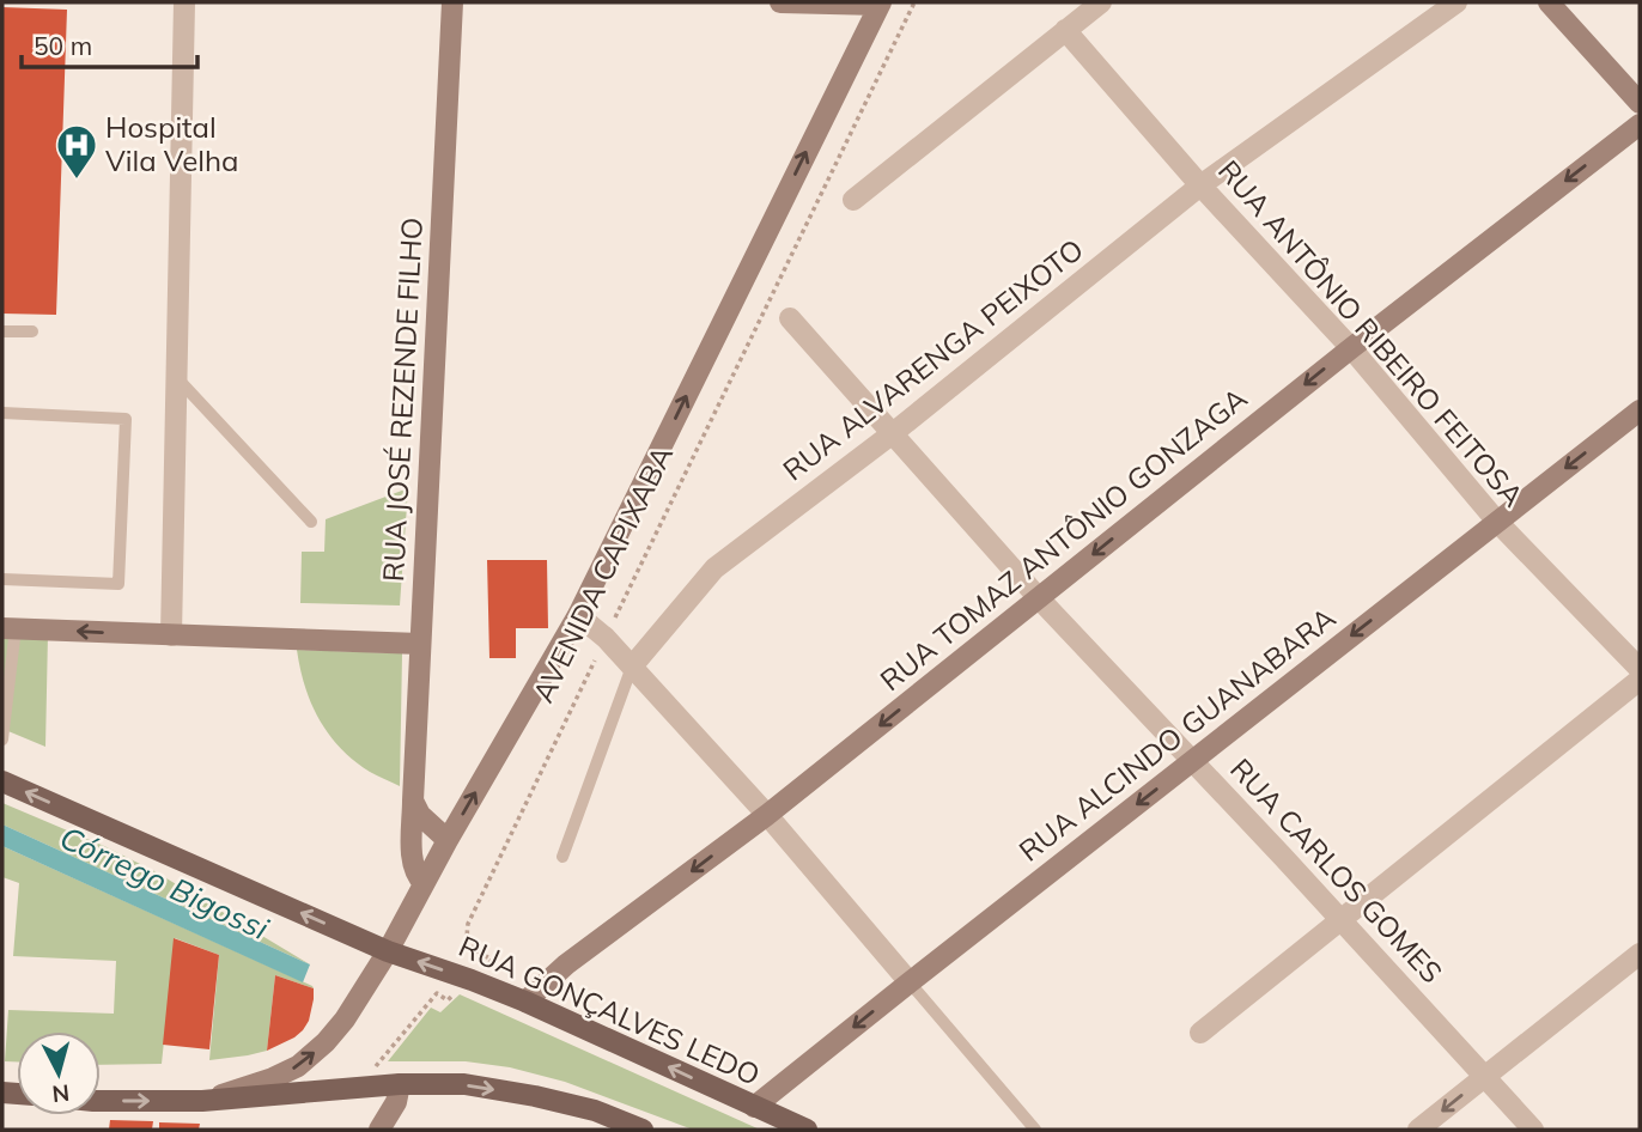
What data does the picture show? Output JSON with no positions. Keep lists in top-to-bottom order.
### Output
{
  "streets": {
    "main road": ["RUA GONÇALVES LEDO"],
    "street": [
      "RUA ANTÔNIO RIBEIRO FEITOSA",
      "RUA ALVARENGA PEIXOTO",
      "RUA JOSÉ REZENDE FILHO",
      "RUA TOMAZ ANTÔNIO GONZAGA",
      "AVENIDA CAPIXABA",
      "RUA ALCINDO GUANABARA",
      "RUA CARLOS GOMES"
    ]
  },
  "crossings": [
    ["RUA ANTÔNIO RIBEIRO FEITOSA", "RUA ALVARENGA PEIXOTO"],
    ["RUA ANTÔNIO RIBEIRO FEITOSA", "RUA TOMAZ ANTÔNIO GONZAGA"],
    ["RUA ANTÔNIO RIBEIRO FEITOSA", "RUA ALCINDO GUANABARA"],
    ["RUA ALVARENGA PEIXOTO", "RUA CARLOS GOMES"],
    ["RUA JOSÉ REZENDE FILHO", "AVENIDA CAPIXABA"],
    ["RUA TOMAZ ANTÔNIO GONZAGA", "RUA CARLOS GOMES"],
    ["RUA TOMAZ ANTÔNIO GONZAGA", "RUA GONÇALVES LEDO"],
    ["AVENIDA CAPIXABA", "RUA GONÇALVES LEDO"],
    ["RUA ALCINDO GUANABARA", "RUA CARLOS GOMES"],
    ["RUA ALCINDO GUANABARA", "RUA GONÇALVES LEDO"]
  ],
  "one_way": [
    "RUA TOMAZ ANTÔNIO GONZAGA",
    "AVENIDA CAPIXABA",
    "RUA ALCINDO GUANABARA",
    "RUA GONÇALVES LEDO"
  ],
  "water": ["Córrego Bigossi"],
  "places": {
    "hospital": ["Hospital Vila Velha"]
  },
  "scale_bar": "50 m",
  "north": "bottom"
}
